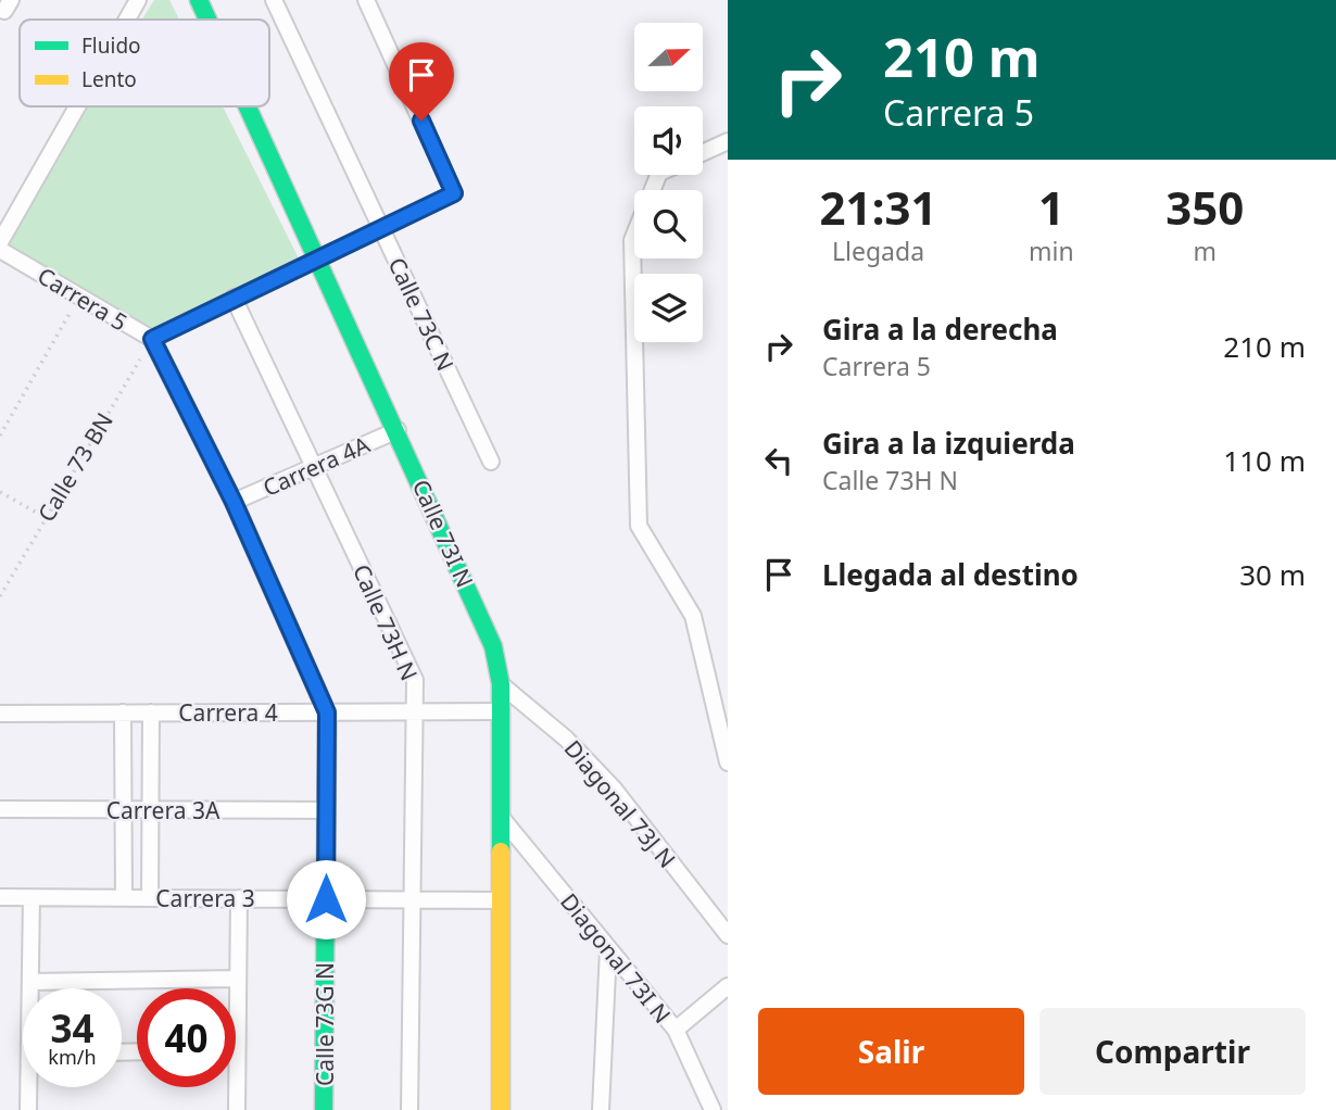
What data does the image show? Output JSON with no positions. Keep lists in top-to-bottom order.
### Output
{
  "streets": {
    "street": [
      "Carrera 5",
      "Calle 73C N",
      "Carrera 4A",
      "Calle 73I N",
      "Calle 73H N",
      "Carrera 4",
      "Diagonal 73J N",
      "Carrera 3A",
      "Carrera 3",
      "Diagonal 73I N",
      "Calle 73G N"
    ],
    "path": ["Calle 73 BN"]
  },
  "crossings": [
    ["Carrera 5", "Calle 73C N"],
    ["Carrera 5", "Calle 73 BN"],
    ["Carrera 5", "Calle 73I N"],
    ["Carrera 5", "Calle 73H N"],
    ["Carrera 5", "Calle 73G N"],
    ["Carrera 4A", "Calle 73I N"],
    ["Carrera 4A", "Calle 73H N"],
    ["Carrera 4A", "Calle 73G N"],
    ["Calle 73 BN", "Calle 73G N"],
    ["Calle 73I N", "Carrera 4"],
    ["Calle 73I N", "Diagonal 73J N"],
    ["Calle 73I N", "Carrera 3"],
    ["Calle 73I N", "Diagonal 73I N"],
    ["Calle 73H N", "Carrera 4"],
    ["Calle 73H N", "Carrera 3"],
    ["Carrera 4", "Calle 73G N"],
    ["Carrera 3A", "Calle 73G N"],
    ["Carrera 3", "Calle 73G N"]
  ],
  "legend": ["Fluido", "Lento"],
  "north": "right",
  "page": {
    "turn": ["210 m", "Carrera 5"],
    "eta": [
      "21:31",
      "Llegada",
      "1",
      "min",
      "350",
      "m"
    ],
    "list": [
      {
        "name": "Gira a la derecha",
        "note": "Carrera 5",
        "value": "210 m"
      },
      {
        "name": "Gira a la izquierda",
        "note": "Calle 73H N",
        "value": "110 m"
      },
      {
        "name": "Llegada al destino",
        "value": "30 m"
      }
    ],
    "speed": "34 km/h",
    "limit": "40",
    "buttons": ["Salir", "Compartir"]
  }
}
